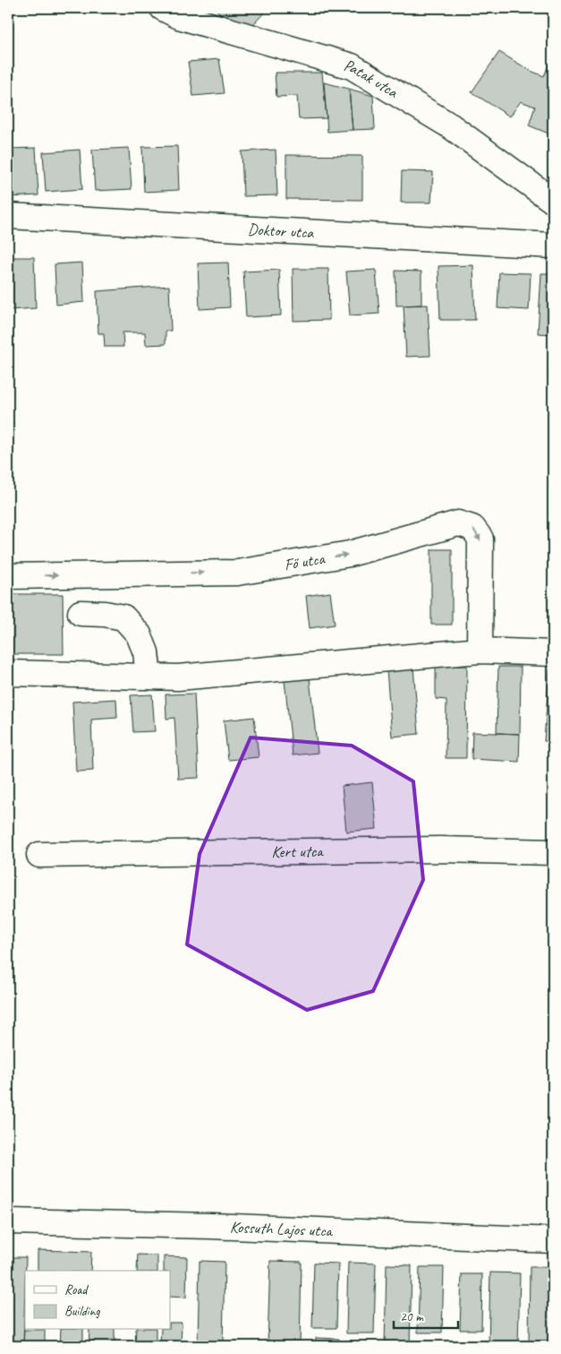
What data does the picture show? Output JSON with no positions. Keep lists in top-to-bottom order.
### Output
{
  "streets": {
    "street": [
      "Patak utca",
      "Doktor utca",
      "Fő utca",
      "Kert utca",
      "Kossuth Lajos utca"
    ]
  },
  "legend": ["Road", "Building"],
  "scale_bar": "20 m"
}
